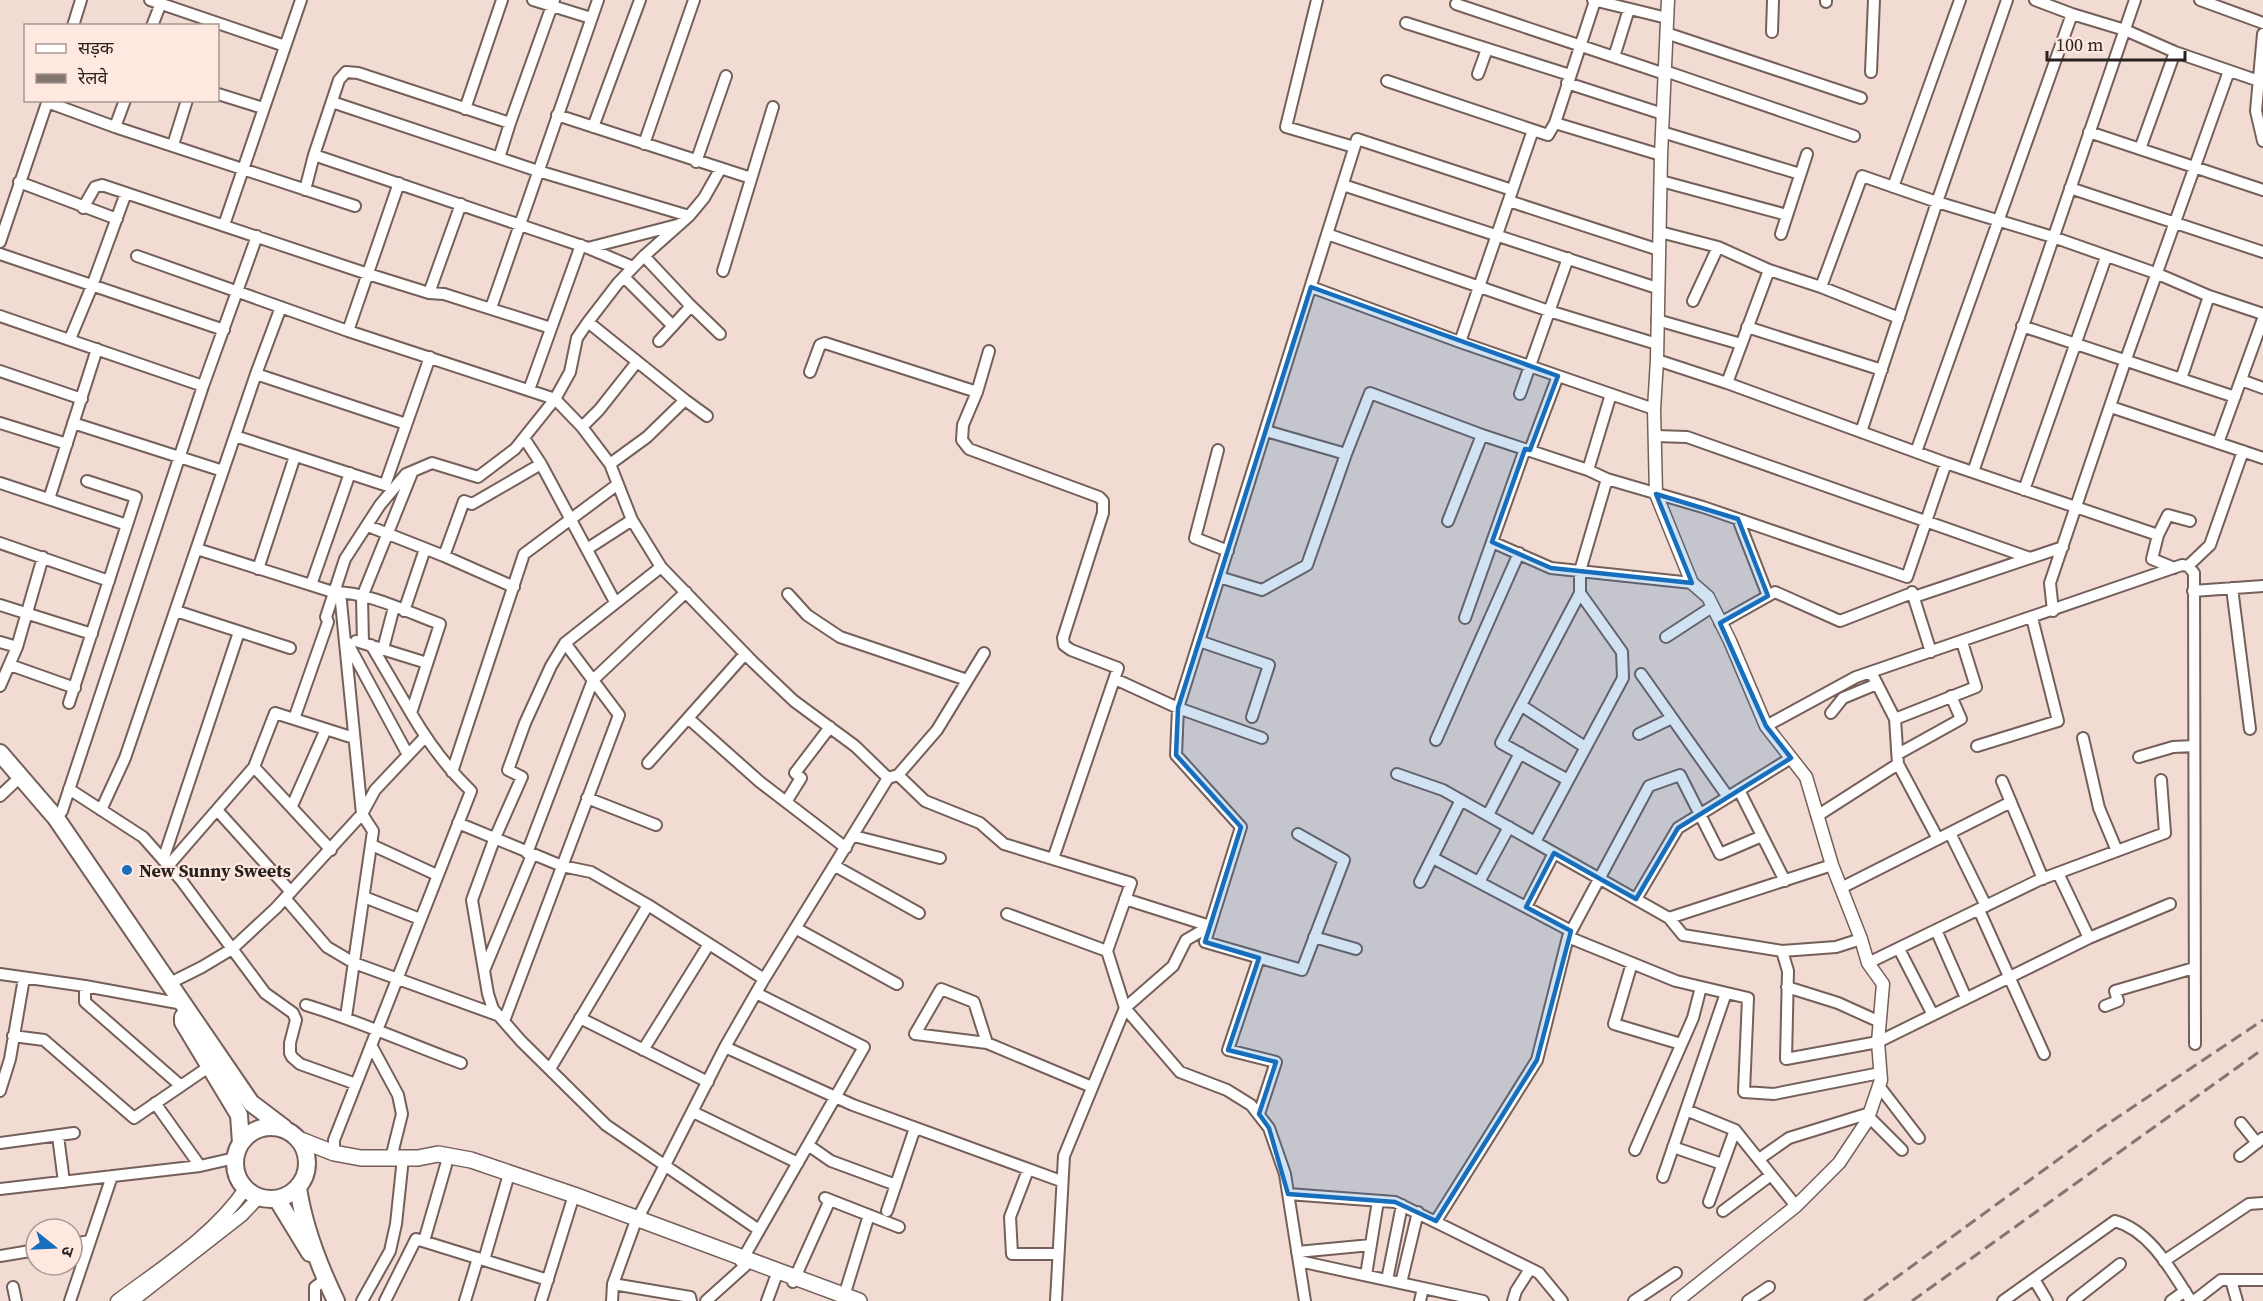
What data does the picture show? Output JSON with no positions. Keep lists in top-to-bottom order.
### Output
{
  "places": ["New Sunny Sweets"],
  "legend": ["सड़क", "रेलवे"],
  "scale_bar": "100 m",
  "north": "right"
}
